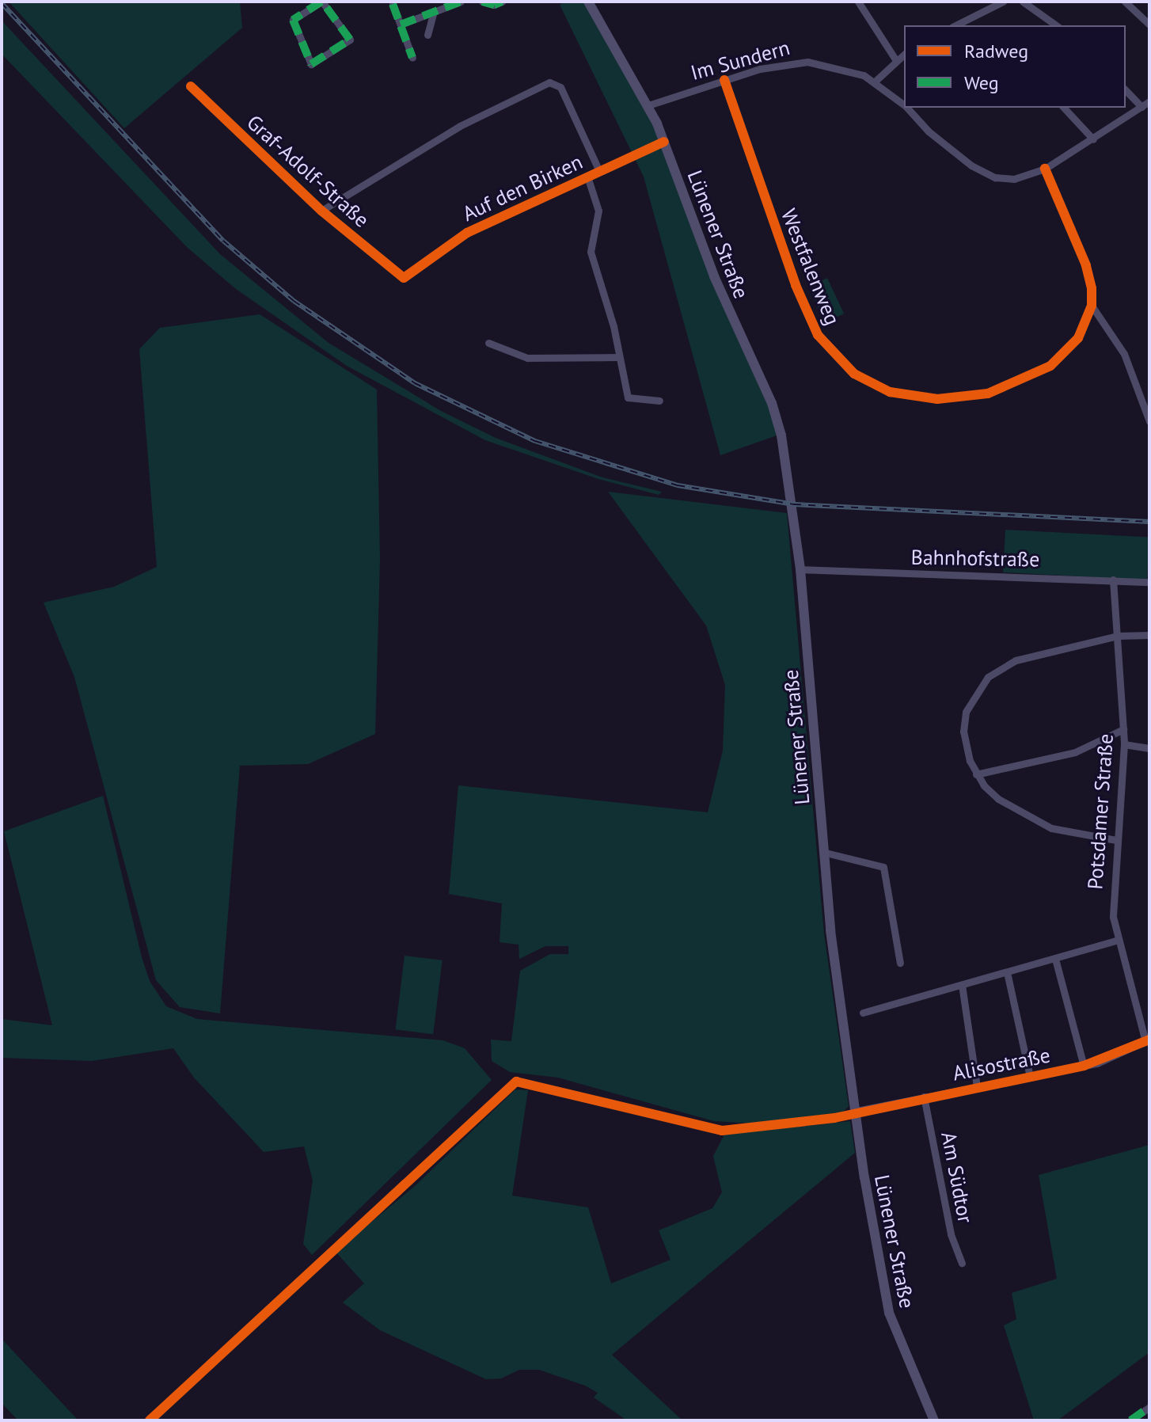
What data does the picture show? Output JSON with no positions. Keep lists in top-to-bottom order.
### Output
{
  "streets": {
    "main road": ["Lünener Straße"],
    "street": [
      "Im Sundern",
      "Graf-Adolf-Straße",
      "Auf den Birken",
      "Westfalenweg",
      "Bahnhofstraße",
      "Potsdamer Straße",
      "Alisostraße",
      "Am Südtor"
    ]
  },
  "crossings": [
    ["Im Sundern", "Lünener Straße"],
    ["Im Sundern", "Westfalenweg"],
    ["Graf-Adolf-Straße", "Auf den Birken"],
    ["Auf den Birken", "Lünener Straße"],
    ["Lünener Straße", "Bahnhofstraße"],
    ["Lünener Straße", "Alisostraße"],
    ["Bahnhofstraße", "Potsdamer Straße"],
    ["Potsdamer Straße", "Alisostraße"],
    ["Alisostraße", "Am Südtor"]
  ],
  "legend": ["Radweg", "Weg"]
}
